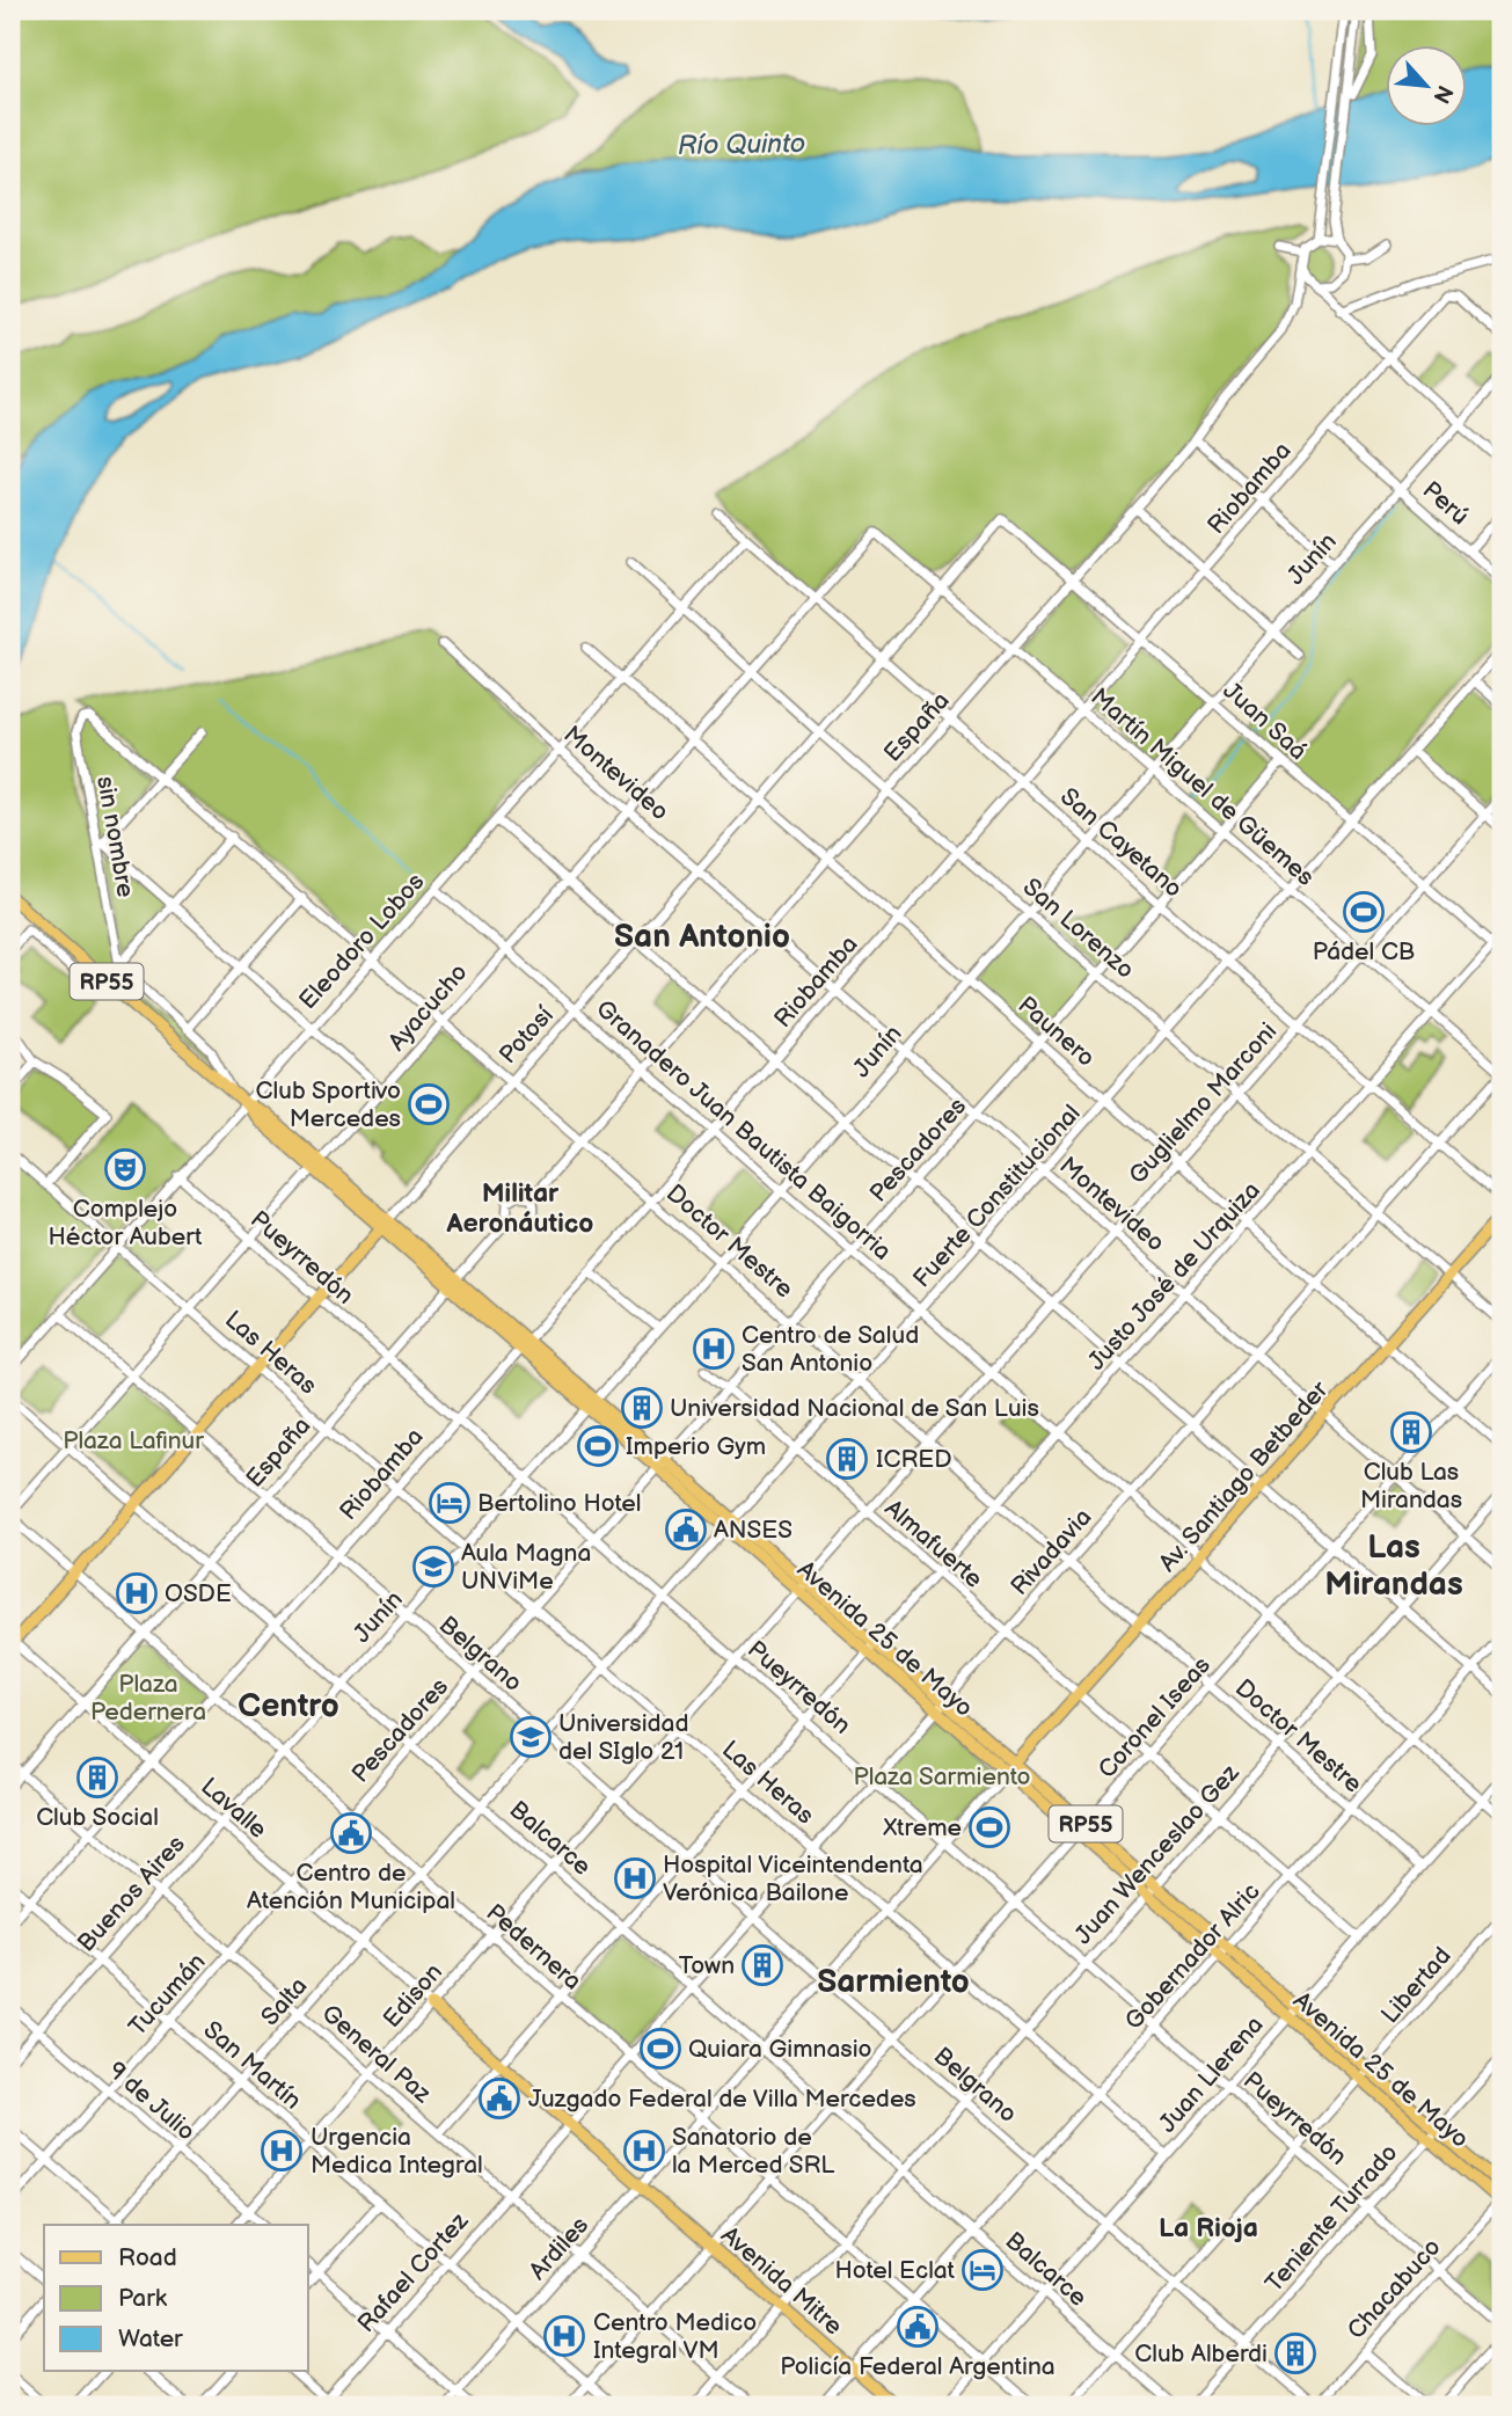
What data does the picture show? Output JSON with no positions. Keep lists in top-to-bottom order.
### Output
{
  "streets": {
    "main road": [
      "RP55",
      "Potosí",
      "Av. Santiago Betbeder",
      "Avenida 25 de Mayo",
      "Avenida Mitre"
    ],
    "street": [
      "Riobamba",
      "Perú",
      "Junín",
      "Juan Saá",
      "España",
      "Montevideo",
      "Martín Miguel de Güemes",
      "sin nombre",
      "San Cayetano",
      "San Lorenzo",
      "Eleodoro Lobos",
      "Ayacucho",
      "Paunero",
      "Guglielmo Marconi",
      "Granadero Juan Bautista Baigorria",
      "Pescadores",
      "Fuerte Constitucional",
      "Doctor Mestre",
      "Pueyrredón",
      "Justo José de Urquiza",
      "Las Heras",
      "Almafuerte",
      "Rivadavia",
      "Belgrano",
      "Coronel Iseas",
      "Lavalle",
      "Balcarce",
      "Juan Wenceslao Gez",
      "Buenos Aires",
      "Pedernera",
      "Gobernador Alric",
      "Libertad",
      "Tucumán",
      "Edison",
      "Salta",
      "General Paz",
      "San Martín",
      "Juan Llerena",
      "9 de Julio",
      "Teniente Turrado",
      "Ardiles",
      "Rafael Cortez",
      "Chacabuco"
    ]
  },
  "crossings": [
    ["Riobamba", "Perú"],
    ["Riobamba", "Juan Saá"],
    ["Riobamba", "Montevideo"],
    ["Riobamba", "Martín Miguel de Güemes"],
    ["Riobamba", "San Cayetano"],
    ["Riobamba", "San Lorenzo"],
    ["Riobamba", "Paunero"],
    ["Riobamba", "Granadero Juan Bautista Baigorria"],
    ["Riobamba", "Doctor Mestre"],
    ["Riobamba", "Pueyrredón"],
    ["Riobamba", "Las Heras"],
    ["Riobamba", "Avenida 25 de Mayo"],
    ["Riobamba", "Belgrano"],
    ["Riobamba", "Lavalle"],
    ["Riobamba", "Balcarce"],
    ["Riobamba", "Pedernera"],
    ["Riobamba", "General Paz"],
    ["Riobamba", "San Martín"],
    ["Perú", "Junín"],
    ["Junín", "Juan Saá"],
    ["Junín", "Montevideo"],
    ["Junín", "Martín Miguel de Güemes"],
    ["Junín", "San Cayetano"],
    ["Junín", "San Lorenzo"],
    ["Junín", "Paunero"],
    ["Junín", "Granadero Juan Bautista Baigorria"],
    ["Junín", "Doctor Mestre"],
    ["Junín", "Pueyrredón"],
    ["Junín", "Las Heras"],
    ["Junín", "Avenida 25 de Mayo"],
    ["Junín", "Belgrano"],
    ["Junín", "Balcarce"],
    ["Junín", "Buenos Aires"],
    ["Junín", "Pedernera"],
    ["Juan Saá", "España"],
    ["Juan Saá", "Potosí"],
    ["Juan Saá", "Guglielmo Marconi"],
    ["Juan Saá", "Pescadores"],
    ["Juan Saá", "Fuerte Constitucional"],
    ["Juan Saá", "Justo José de Urquiza"],
    ["España", "Montevideo"],
    ["España", "Martín Miguel de Güemes"],
    ["España", "San Cayetano"],
    ["España", "San Lorenzo"],
    ["España", "Paunero"],
    ["España", "Granadero Juan Bautista Baigorria"],
    ["España", "Doctor Mestre"],
    ["España", "Pueyrredón"],
    ["España", "Las Heras"],
    ["España", "Avenida 25 de Mayo"],
    ["España", "Belgrano"],
    ["España", "Lavalle"],
    ["España", "Balcarce"],
    ["España", "Pedernera"],
    ["España", "General Paz"],
    ["Montevideo", "Eleodoro Lobos"],
    ["Montevideo", "Ayacucho"],
    ["Montevideo", "Potosí"],
    ["Montevideo", "Guglielmo Marconi"],
    ["Montevideo", "Pescadores"],
    ["Montevideo", "Fuerte Constitucional"],
    ["Montevideo", "Justo José de Urquiza"],
    ["Montevideo", "Av. Santiago Betbeder"],
    ["Montevideo", "Rivadavia"],
    ["Montevideo", "Coronel Iseas"],
    ["Montevideo", "Juan Wenceslao Gez"],
    ["Martín Miguel de Güemes", "Ayacucho"],
    ["Martín Miguel de Güemes", "Potosí"],
    ["Martín Miguel de Güemes", "Guglielmo Marconi"],
    ["Martín Miguel de Güemes", "Pescadores"],
    ["Martín Miguel de Güemes", "Fuerte Constitucional"],
    ["Martín Miguel de Güemes", "Justo José de Urquiza"],
    ["Martín Miguel de Güemes", "Rivadavia"],
    ["sin nombre", "Doctor Mestre"],
    ["San Cayetano", "Eleodoro Lobos"],
    ["San Cayetano", "Ayacucho"],
    ["San Cayetano", "Potosí"],
    ["San Cayetano", "Guglielmo Marconi"],
    ["San Cayetano", "Pescadores"],
    ["San Cayetano", "Fuerte Constitucional"],
    ["San Cayetano", "Justo José de Urquiza"],
    ["San Cayetano", "Rivadavia"],
    ["San Lorenzo", "Eleodoro Lobos"],
    ["San Lorenzo", "Ayacucho"],
    ["San Lorenzo", "Potosí"],
    ["San Lorenzo", "Guglielmo Marconi"],
    ["San Lorenzo", "Pescadores"],
    ["San Lorenzo", "Fuerte Constitucional"],
    ["San Lorenzo", "Justo José de Urquiza"],
    ["San Lorenzo", "Av. Santiago Betbeder"],
    ["San Lorenzo", "Rivadavia"],
    ["Eleodoro Lobos", "Paunero"],
    ["Eleodoro Lobos", "Granadero Juan Bautista Baigorria"],
    ["Eleodoro Lobos", "Doctor Mestre"],
    ["Eleodoro Lobos", "Pueyrredón"],
    ["Eleodoro Lobos", "Las Heras"],
    ["Eleodoro Lobos", "Avenida 25 de Mayo"],
    ["Eleodoro Lobos", "Belgrano"],
    ["Ayacucho", "Paunero"],
    ["Ayacucho", "Granadero Juan Bautista Baigorria"],
    ["Ayacucho", "Doctor Mestre"],
    ["Ayacucho", "Pueyrredón"],
    ["Ayacucho", "Las Heras"],
    ["Ayacucho", "Avenida 25 de Mayo"],
    ["Ayacucho", "Belgrano"],
    ["Ayacucho", "Balcarce"],
    ["Ayacucho", "Pedernera"],
    ["Paunero", "Potosí"],
    ["Paunero", "Guglielmo Marconi"],
    ["Paunero", "Pescadores"],
    ["Paunero", "Fuerte Constitucional"],
    ["Paunero", "Justo José de Urquiza"],
    ["Paunero", "Av. Santiago Betbeder"],
    ["Paunero", "Rivadavia"],
    ["Paunero", "Coronel Iseas"],
    ["Potosí", "Granadero Juan Bautista Baigorria"],
    ["Potosí", "Doctor Mestre"],
    ["Potosí", "Pueyrredón"],
    ["Potosí", "Las Heras"],
    ["Potosí", "Avenida 25 de Mayo"],
    ["Potosí", "Belgrano"],
    ["Potosí", "Lavalle"],
    ["Potosí", "Balcarce"],
    ["Potosí", "Pedernera"],
    ["Guglielmo Marconi", "Granadero Juan Bautista Baigorria"],
    ["Guglielmo Marconi", "Doctor Mestre"],
    ["Guglielmo Marconi", "Pueyrredón"],
    ["Guglielmo Marconi", "Las Heras"],
    ["Guglielmo Marconi", "Almafuerte"],
    ["Guglielmo Marconi", "Avenida 25 de Mayo"],
    ["Guglielmo Marconi", "Belgrano"],
    ["Guglielmo Marconi", "Balcarce"],
    ["Guglielmo Marconi", "Pedernera"],
    ["Guglielmo Marconi", "Edison"],
    ["Granadero Juan Bautista Baigorria", "Pescadores"],
    ["Granadero Juan Bautista Baigorria", "Fuerte Constitucional"],
    ["Granadero Juan Bautista Baigorria", "Justo José de Urquiza"],
    ["Granadero Juan Bautista Baigorria", "Av. Santiago Betbeder"],
    ["Granadero Juan Bautista Baigorria", "Rivadavia"],
    ["Granadero Juan Bautista Baigorria", "Coronel Iseas"],
    ["Granadero Juan Bautista Baigorria", "Juan Wenceslao Gez"],
    ["Granadero Juan Bautista Baigorria", "Gobernador Alric"],
    ["Granadero Juan Bautista Baigorria", "Juan Llerena"],
    ["Pescadores", "Doctor Mestre"],
    ["Pescadores", "Pueyrredón"],
    ["Pescadores", "Las Heras"],
    ["Pescadores", "Almafuerte"],
    ["Pescadores", "Avenida 25 de Mayo"],
    ["Pescadores", "Belgrano"],
    ["Pescadores", "Balcarce"],
    ["Pescadores", "Pedernera"],
    ["Pescadores", "Tucumán"],
    ["Fuerte Constitucional", "Doctor Mestre"],
    ["Fuerte Constitucional", "Pueyrredón"],
    ["Fuerte Constitucional", "Las Heras"],
    ["Fuerte Constitucional", "Almafuerte"],
    ["Fuerte Constitucional", "Avenida 25 de Mayo"],
    ["Fuerte Constitucional", "Belgrano"],
    ["Fuerte Constitucional", "Balcarce"],
    ["Fuerte Constitucional", "Pedernera"],
    ["Fuerte Constitucional", "Salta"],
    ["Doctor Mestre", "Justo José de Urquiza"],
    ["Doctor Mestre", "Av. Santiago Betbeder"],
    ["Doctor Mestre", "Rivadavia"],
    ["Doctor Mestre", "Coronel Iseas"],
    ["Doctor Mestre", "Juan Wenceslao Gez"],
    ["Doctor Mestre", "Gobernador Alric"],
    ["Doctor Mestre", "Juan Llerena"],
    ["Pueyrredón", "Justo José de Urquiza"],
    ["Pueyrredón", "Rivadavia"],
    ["Pueyrredón", "Coronel Iseas"],
    ["Pueyrredón", "Juan Wenceslao Gez"],
    ["Pueyrredón", "Gobernador Alric"],
    ["Pueyrredón", "Libertad"],
    ["Pueyrredón", "Juan Llerena"],
    ["Pueyrredón", "Teniente Turrado"],
    ["Pueyrredón", "Ardiles"],
    ["Pueyrredón", "Chacabuco"],
    ["Justo José de Urquiza", "Las Heras"],
    ["Justo José de Urquiza", "Almafuerte"],
    ["Justo José de Urquiza", "Avenida 25 de Mayo"],
    ["Justo José de Urquiza", "Belgrano"],
    ["Justo José de Urquiza", "Balcarce"],
    ["Justo José de Urquiza", "Pedernera"],
    ["Justo José de Urquiza", "General Paz"],
    ["Justo José de Urquiza", "Avenida Mitre"],
    ["Las Heras", "Rivadavia"],
    ["Las Heras", "Coronel Iseas"],
    ["Las Heras", "Juan Wenceslao Gez"],
    ["Las Heras", "Gobernador Alric"],
    ["Las Heras", "Juan Llerena"],
    ["Las Heras", "Ardiles"],
    ["Av. Santiago Betbeder", "Almafuerte"],
    ["Av. Santiago Betbeder", "Avenida 25 de Mayo"],
    ["Av. Santiago Betbeder", "Ardiles"],
    ["Almafuerte", "Rivadavia"],
    ["Almafuerte", "Coronel Iseas"],
    ["Almafuerte", "Juan Wenceslao Gez"],
    ["Almafuerte", "Gobernador Alric"],
    ["Almafuerte", "Juan Llerena"],
    ["Rivadavia", "Avenida 25 de Mayo"],
    ["Rivadavia", "Belgrano"],
    ["Rivadavia", "Balcarce"],
    ["Rivadavia", "Pedernera"],
    ["Rivadavia", "Rafael Cortez"],
    ["Avenida 25 de Mayo", "Coronel Iseas"],
    ["Avenida 25 de Mayo", "Juan Wenceslao Gez"],
    ["Avenida 25 de Mayo", "Gobernador Alric"],
    ["Avenida 25 de Mayo", "Libertad"],
    ["Avenida 25 de Mayo", "Juan Llerena"],
    ["Avenida 25 de Mayo", "Teniente Turrado"],
    ["Avenida 25 de Mayo", "Ardiles"],
    ["Avenida 25 de Mayo", "Chacabuco"],
    ["Belgrano", "Coronel Iseas"],
    ["Belgrano", "Juan Wenceslao Gez"],
    ["Belgrano", "Gobernador Alric"],
    ["Belgrano", "Libertad"],
    ["Belgrano", "Juan Llerena"],
    ["Belgrano", "Teniente Turrado"],
    ["Belgrano", "Ardiles"],
    ["Belgrano", "Chacabuco"],
    ["Coronel Iseas", "Balcarce"],
    ["Coronel Iseas", "Pedernera"],
    ["Coronel Iseas", "General Paz"],
    ["Coronel Iseas", "San Martín"],
    ["Coronel Iseas", "Avenida Mitre"],
    ["Lavalle", "Buenos Aires"],
    ["Lavalle", "Tucumán"],
    ["Lavalle", "Edison"],
    ["Lavalle", "Salta"],
    ["Lavalle", "Avenida Mitre"],
    ["Balcarce", "Juan Wenceslao Gez"],
    ["Balcarce", "Gobernador Alric"],
    ["Balcarce", "Libertad"],
    ["Balcarce", "Juan Llerena"],
    ["Balcarce", "Ardiles"],
    ["Juan Wenceslao Gez", "Pedernera"],
    ["Juan Wenceslao Gez", "General Paz"],
    ["Juan Wenceslao Gez", "Avenida Mitre"],
    ["Buenos Aires", "Pedernera"],
    ["Buenos Aires", "General Paz"],
    ["Buenos Aires", "San Martín"],
    ["Buenos Aires", "9 de Julio"],
    ["Pedernera", "Gobernador Alric"],
    ["Pedernera", "Tucumán"],
    ["Pedernera", "Edison"],
    ["Pedernera", "Salta"],
    ["Pedernera", "Juan Llerena"],
    ["Pedernera", "Ardiles"],
    ["Pedernera", "Rafael Cortez"],
    ["Gobernador Alric", "Avenida Mitre"],
    ["Tucumán", "General Paz"],
    ["Tucumán", "San Martín"],
    ["Tucumán", "9 de Julio"],
    ["Edison", "General Paz"],
    ["Edison", "San Martín"],
    ["Edison", "9 de Julio"],
    ["Edison", "Avenida Mitre"],
    ["Salta", "General Paz"],
    ["Salta", "San Martín"],
    ["Salta", "9 de Julio"],
    ["General Paz", "Ardiles"],
    ["General Paz", "Rafael Cortez"],
    ["San Martín", "Ardiles"],
    ["San Martín", "Rafael Cortez"],
    ["Ardiles", "Avenida Mitre"],
    ["Rafael Cortez", "Avenida Mitre"]
  ],
  "districts": [
    "San Antonio",
    "Militar Aeronáutico",
    "Las Mirandas",
    "Centro",
    "Sarmiento",
    "La Rioja"
  ],
  "water": ["Río Quinto"],
  "parks": ["Plaza Lafinur", "Plaza Pedernera", "Plaza Sarmiento"],
  "places": {
    "sports": [
      "Pádel CB",
      "Club Sportivo Mercedes",
      "Imperio Gym",
      "Xtreme",
      "Quiara Gimnasio"
    ],
    "theatre": ["Complejo Héctor Aubert"],
    "hospital": [
      "Centro de Salud San Antonio",
      "OSDE",
      "Hospital Viceintendenta Verónica Bailone",
      "Urgencia Medica Integral",
      "Sanatorio de la Merced SRL",
      "Centro Medico Integral VM"
    ],
    "building": [
      "Universidad Nacional de San Luis",
      "Club Las Mirandas",
      "ICRED",
      "Club Social",
      "Town",
      "Club Alberdi"
    ],
    "hotel": ["Bertolino Hotel", "Hotel Eclat"],
    "public building": [
      "ANSES",
      "Centro de Atención Municipal",
      "Juzgado Federal de Villa Mercedes",
      "Policía Federal Argentina"
    ],
    "school or university": ["Aula Magna UNViMe", "Universidad del SIglo 21"]
  },
  "legend": ["Road", "Park", "Water"],
  "north": "bottom right"
}
